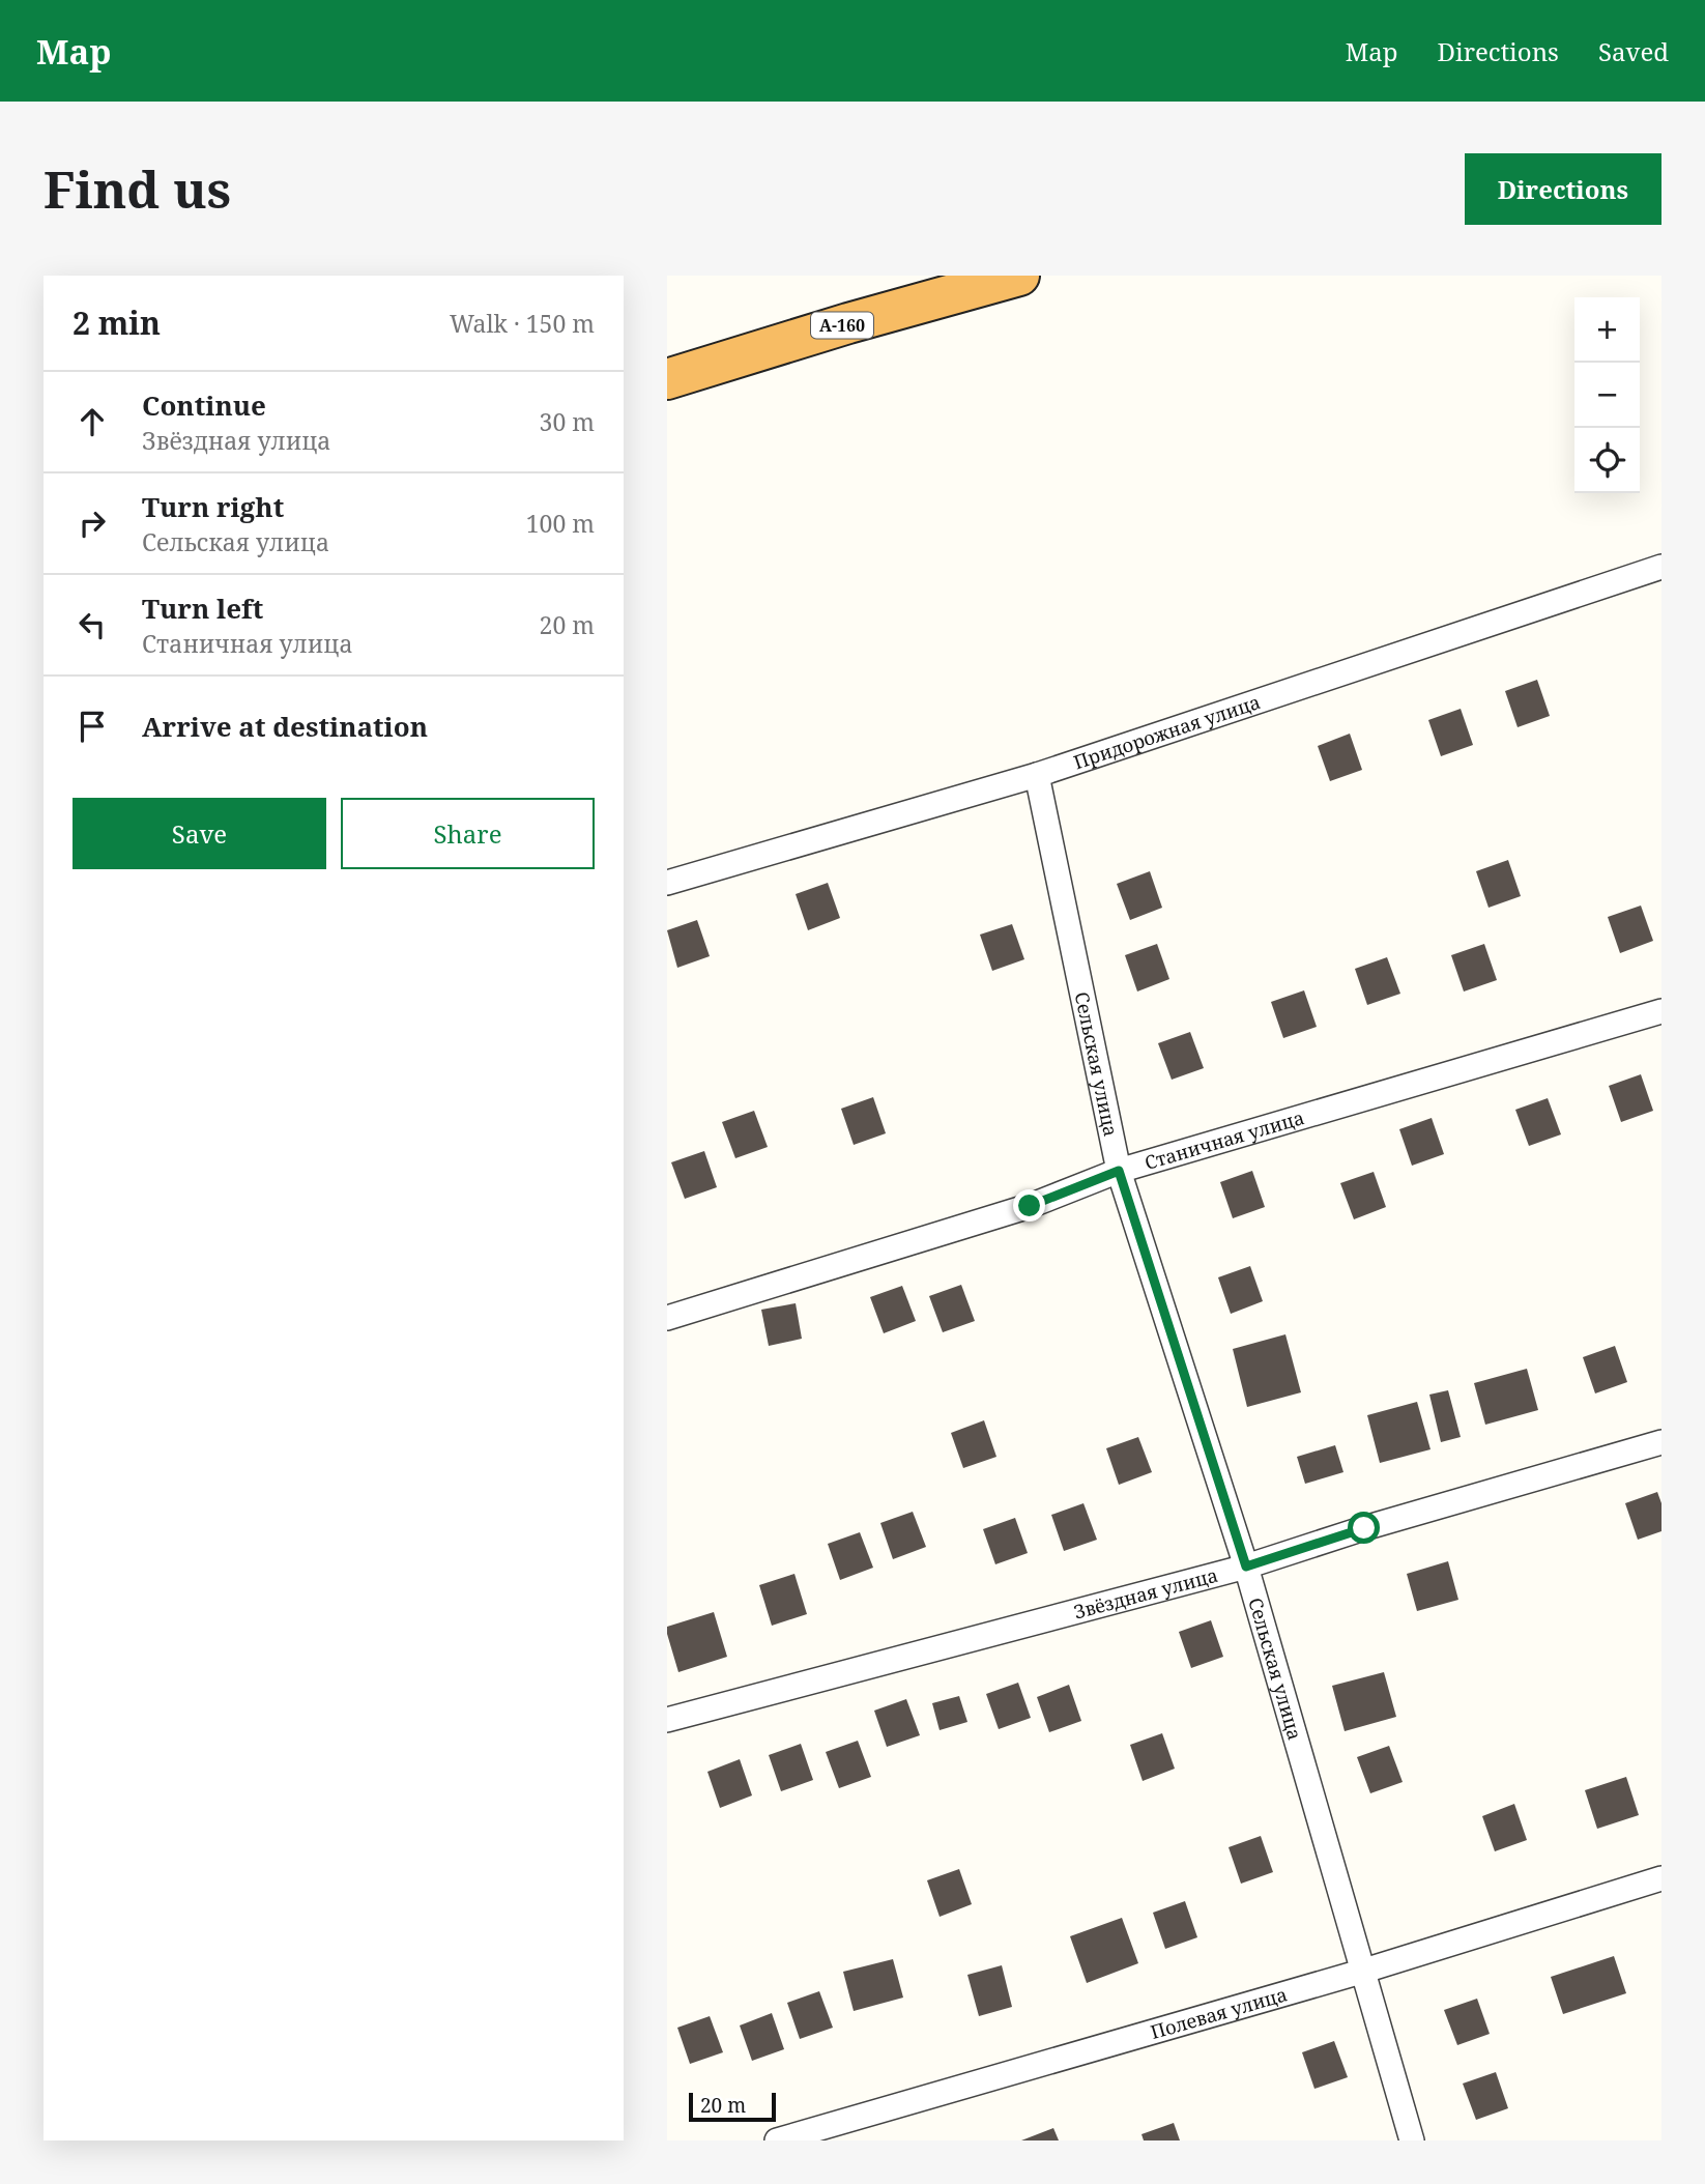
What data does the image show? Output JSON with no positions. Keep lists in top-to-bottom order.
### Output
{
  "streets": {
    "highway": ["А-160"],
    "street": [
      "Придорожная улица",
      "Сельская улица",
      "Станичная улица",
      "Звёздная улица",
      "Полевая улица"
    ]
  },
  "crossings": [
    ["Придорожная улица", "Сельская улица"],
    ["Сельская улица", "Станичная улица"],
    ["Сельская улица", "Звёздная улица"],
    ["Сельская улица", "Полевая улица"]
  ],
  "scale_bar": "20 m",
  "page": {
    "header": "Map",
    "nav": ["Map", "Directions", "Saved"],
    "buttons": [
      "Directions",
      ["Save", "Share"]
    ],
    "title": "Find us",
    "heading": ["2 min", "Walk · 150 m"],
    "map_buttons": ["+", "−"],
    "list": [
      ["Continue", "Звёздная улица", "30 m"],
      ["Turn right", "Сельская улица", "100 m"],
      ["Turn left", "Станичная улица", "20 m"],
      "Arrive at destination"
    ],
    "scale": "20 m"
  }
}
